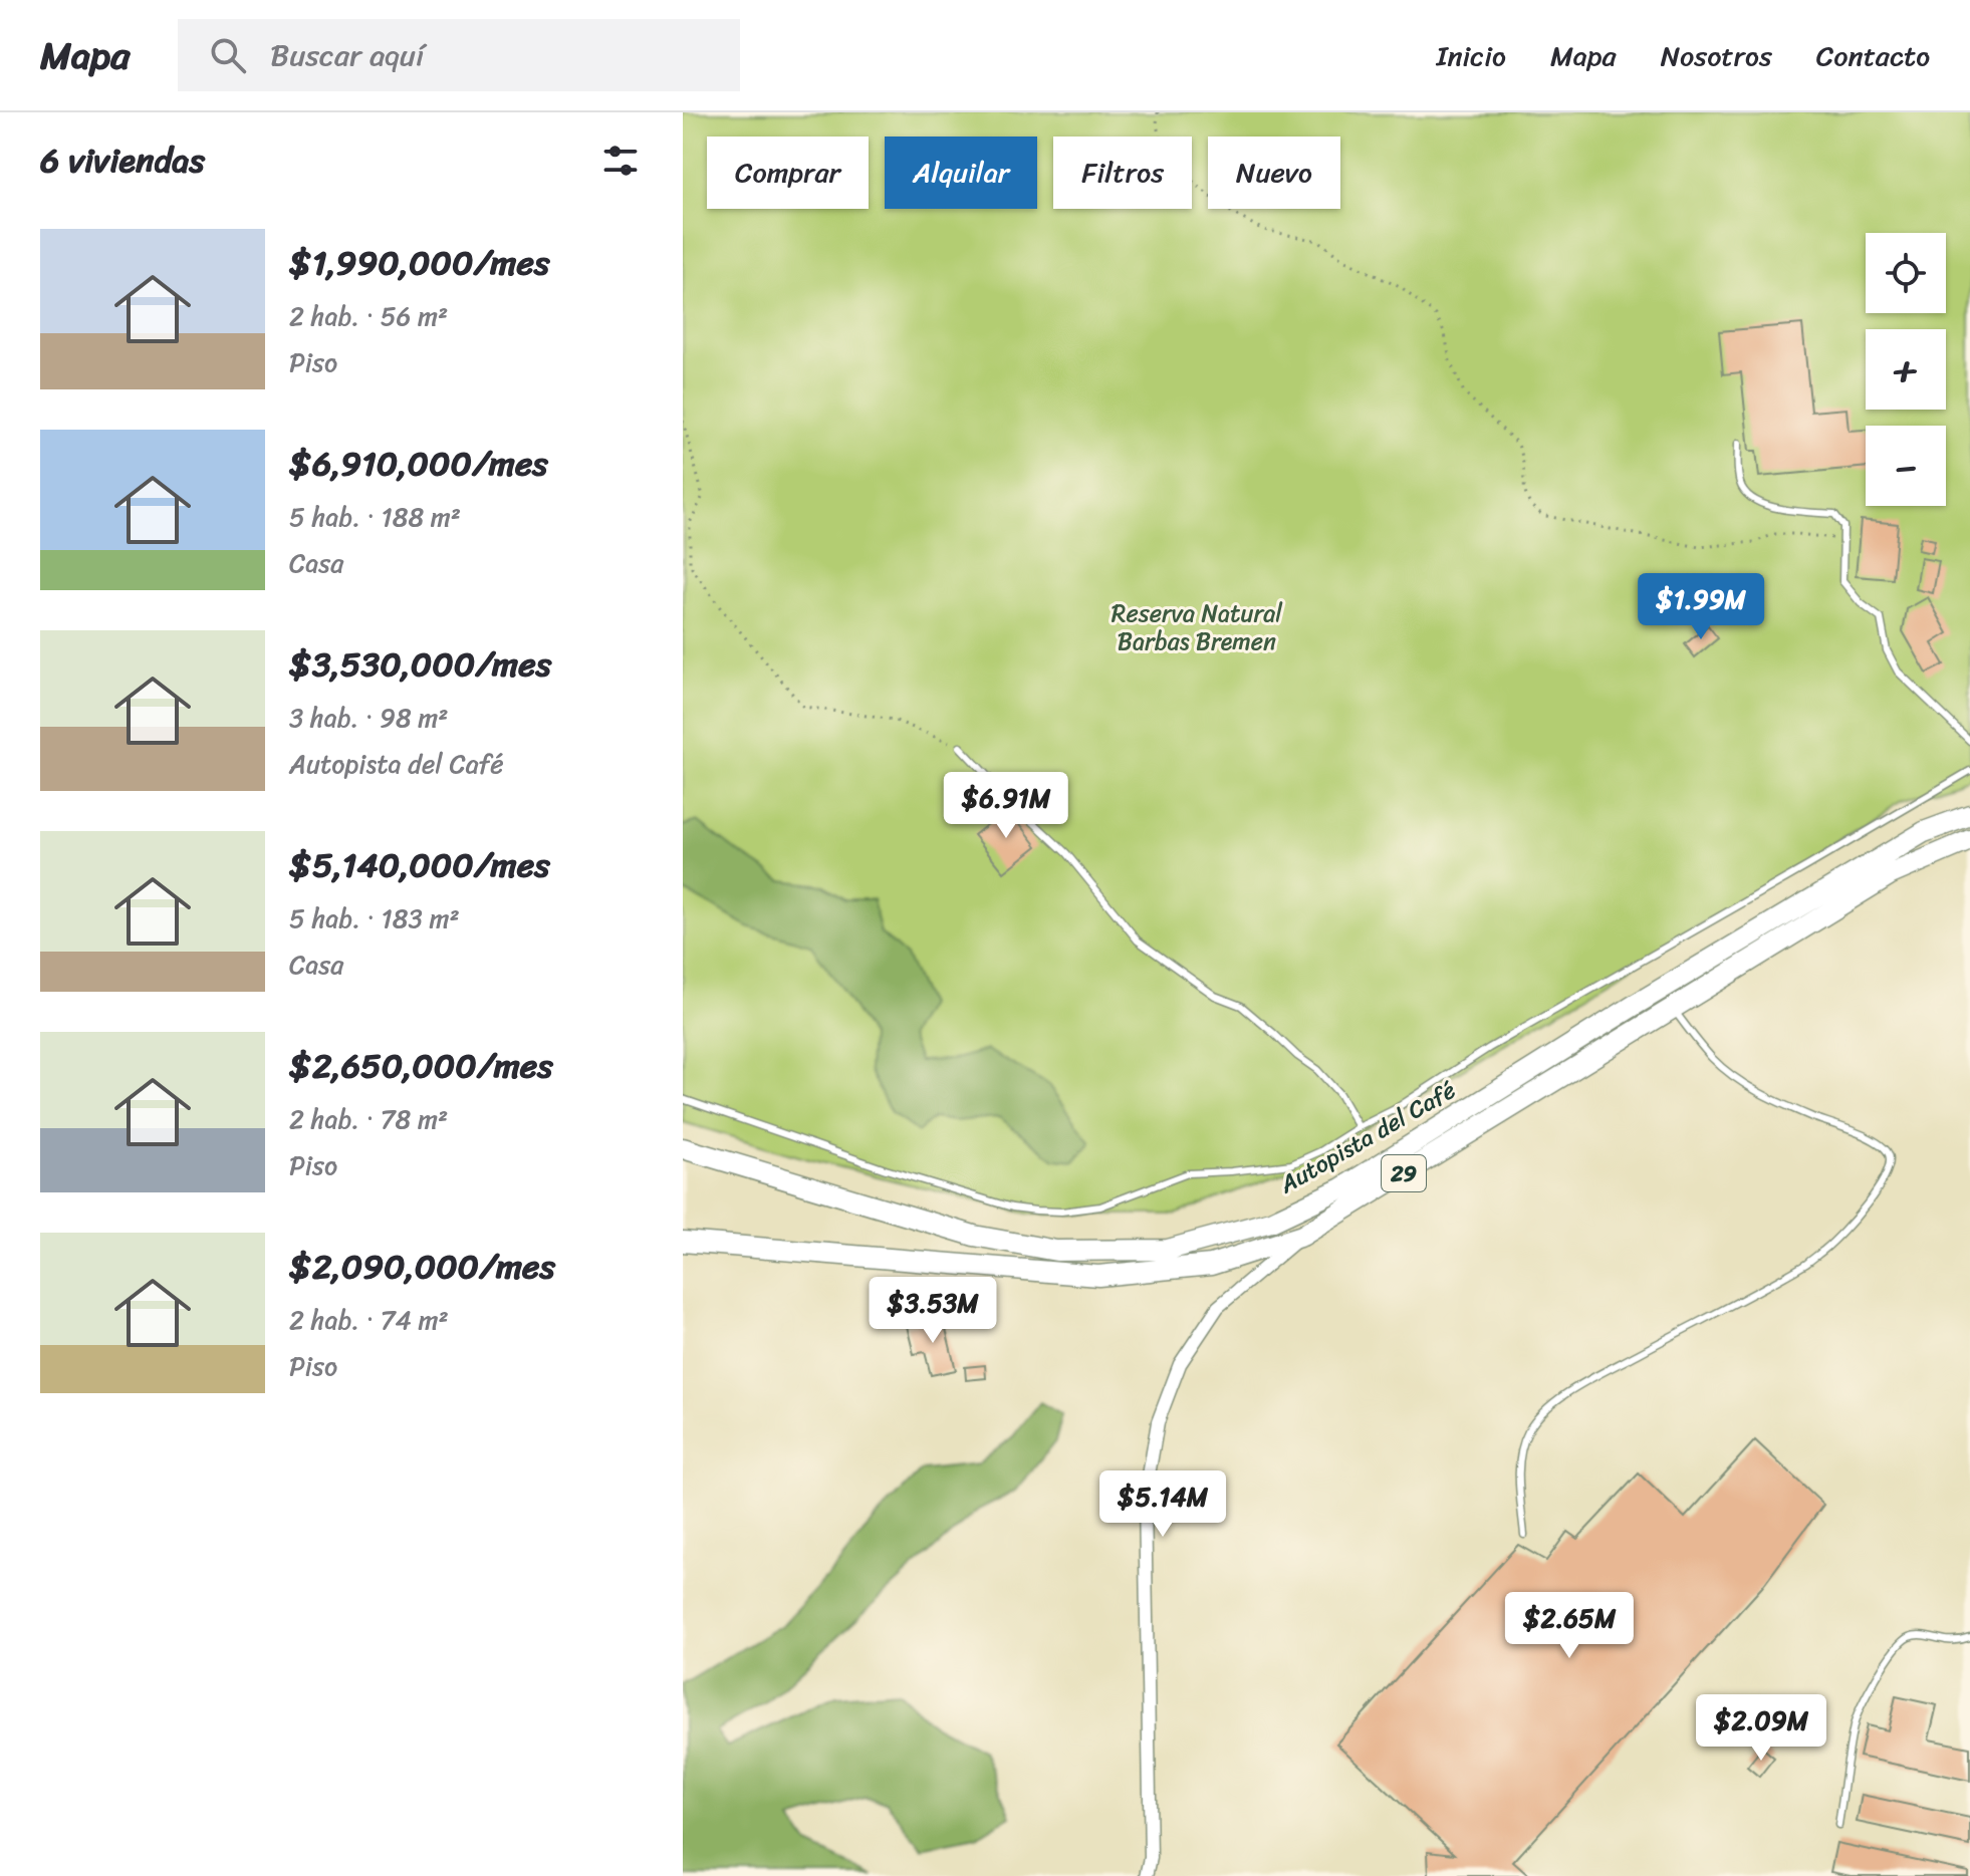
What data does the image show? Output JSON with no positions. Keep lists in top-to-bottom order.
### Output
{
  "streets": {
    "highway": ["Autopista del Café", "29"]
  },
  "parks": ["Reserva Natural Barbas Bremen"],
  "page": {
    "header": "Mapa",
    "search": "Buscar aquí",
    "nav": [
      "Inicio",
      "Mapa",
      "Nosotros",
      "Contacto"
    ],
    "heading": "6 viviendas",
    "chip": [
      "Comprar",
      "Alquilar",
      "Filtros",
      "Nuevo"
    ],
    "list": [
      {
        "name": "$1,990,000/mes",
        "note": "2 hab. · 56 m² · Piso"
      },
      {
        "name": "$6,910,000/mes",
        "note": "5 hab. · 188 m² · Casa"
      },
      {
        "name": "$3,530,000/mes",
        "note": "3 hab. · 98 m² · Autopista del Café"
      },
      {
        "name": "$5,140,000/mes",
        "note": "5 hab. · 183 m² · Casa"
      },
      {
        "name": "$2,650,000/mes",
        "note": "2 hab. · 78 m² · Piso"
      },
      {
        "name": "$2,090,000/mes",
        "note": "2 hab. · 74 m² · Piso"
      }
    ],
    "map_buttons": ["+", "−"],
    "price": [
      "$1.99M",
      "$6.91M",
      "$3.53M",
      "$5.14M",
      "$2.65M",
      "$2.09M"
    ]
  }
}
